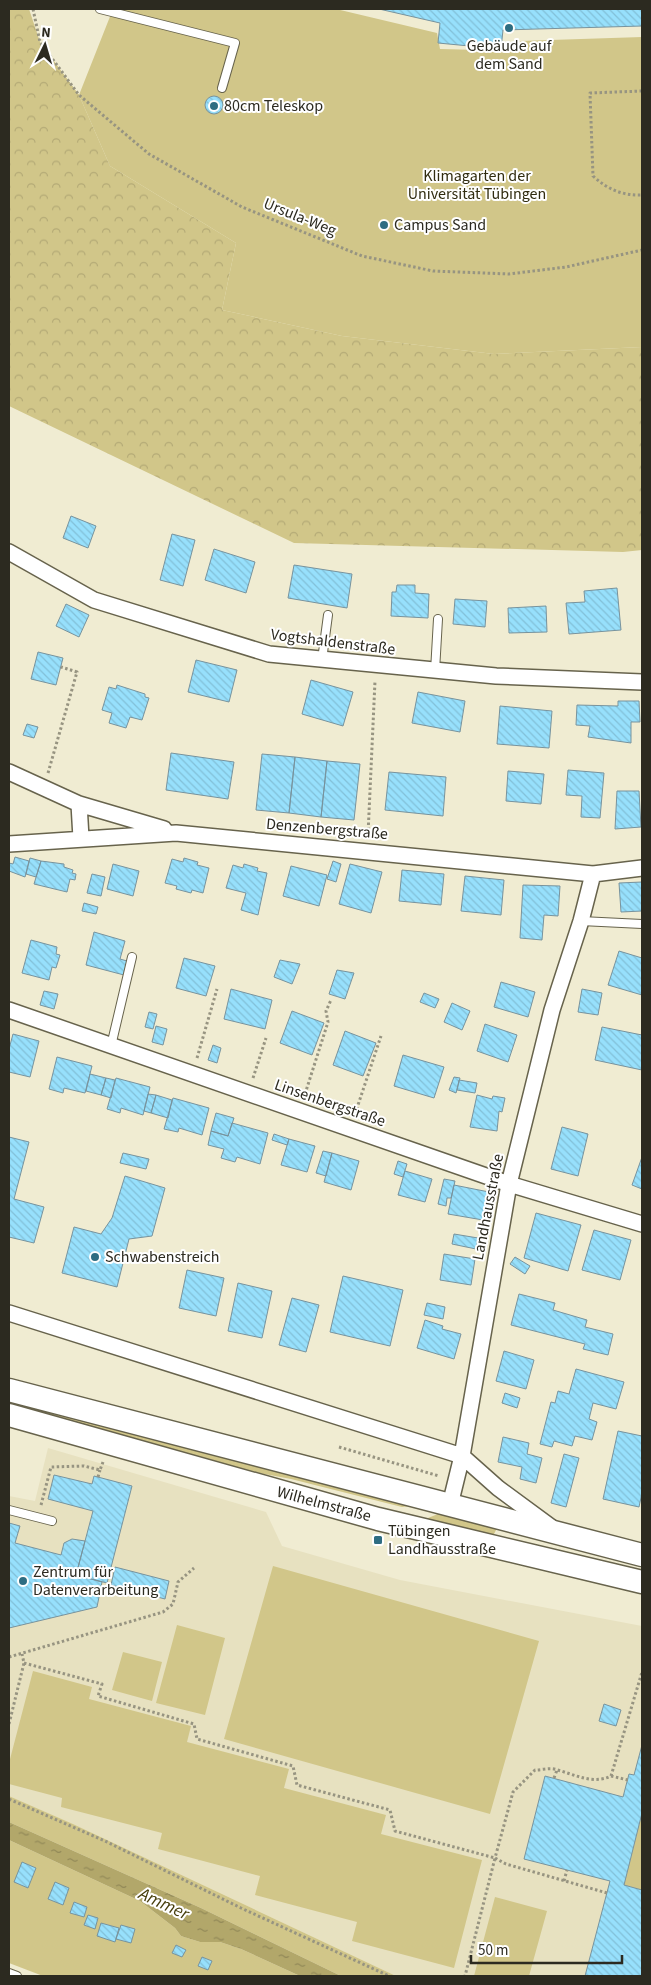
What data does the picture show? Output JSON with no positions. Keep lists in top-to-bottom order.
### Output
{
  "streets": {
    "main road": ["Wilhelmstraße"],
    "street": [
      "Vogtshaldenstraße",
      "Denzenbergstraße",
      "Linsenbergstraße",
      "Landhausstraße"
    ],
    "path": ["Ursula-Weg"]
  },
  "crossings": [
    ["Denzenbergstraße", "Landhausstraße"],
    ["Linsenbergstraße", "Landhausstraße"],
    ["Landhausstraße", "Wilhelmstraße"]
  ],
  "water": ["Ammer"],
  "parks": ["Klimagarten der Universität Tübingen"],
  "places": {
    "other": [
      "Gebäude auf dem Sand",
      "80cm Teleskop",
      "Campus Sand",
      "Schwabenstreich",
      "Zentrum für Datenverarbeitung"
    ],
    "transit": ["Tübingen Landhausstraße"]
  },
  "scale_bar": "50 m",
  "north": "top"
}
